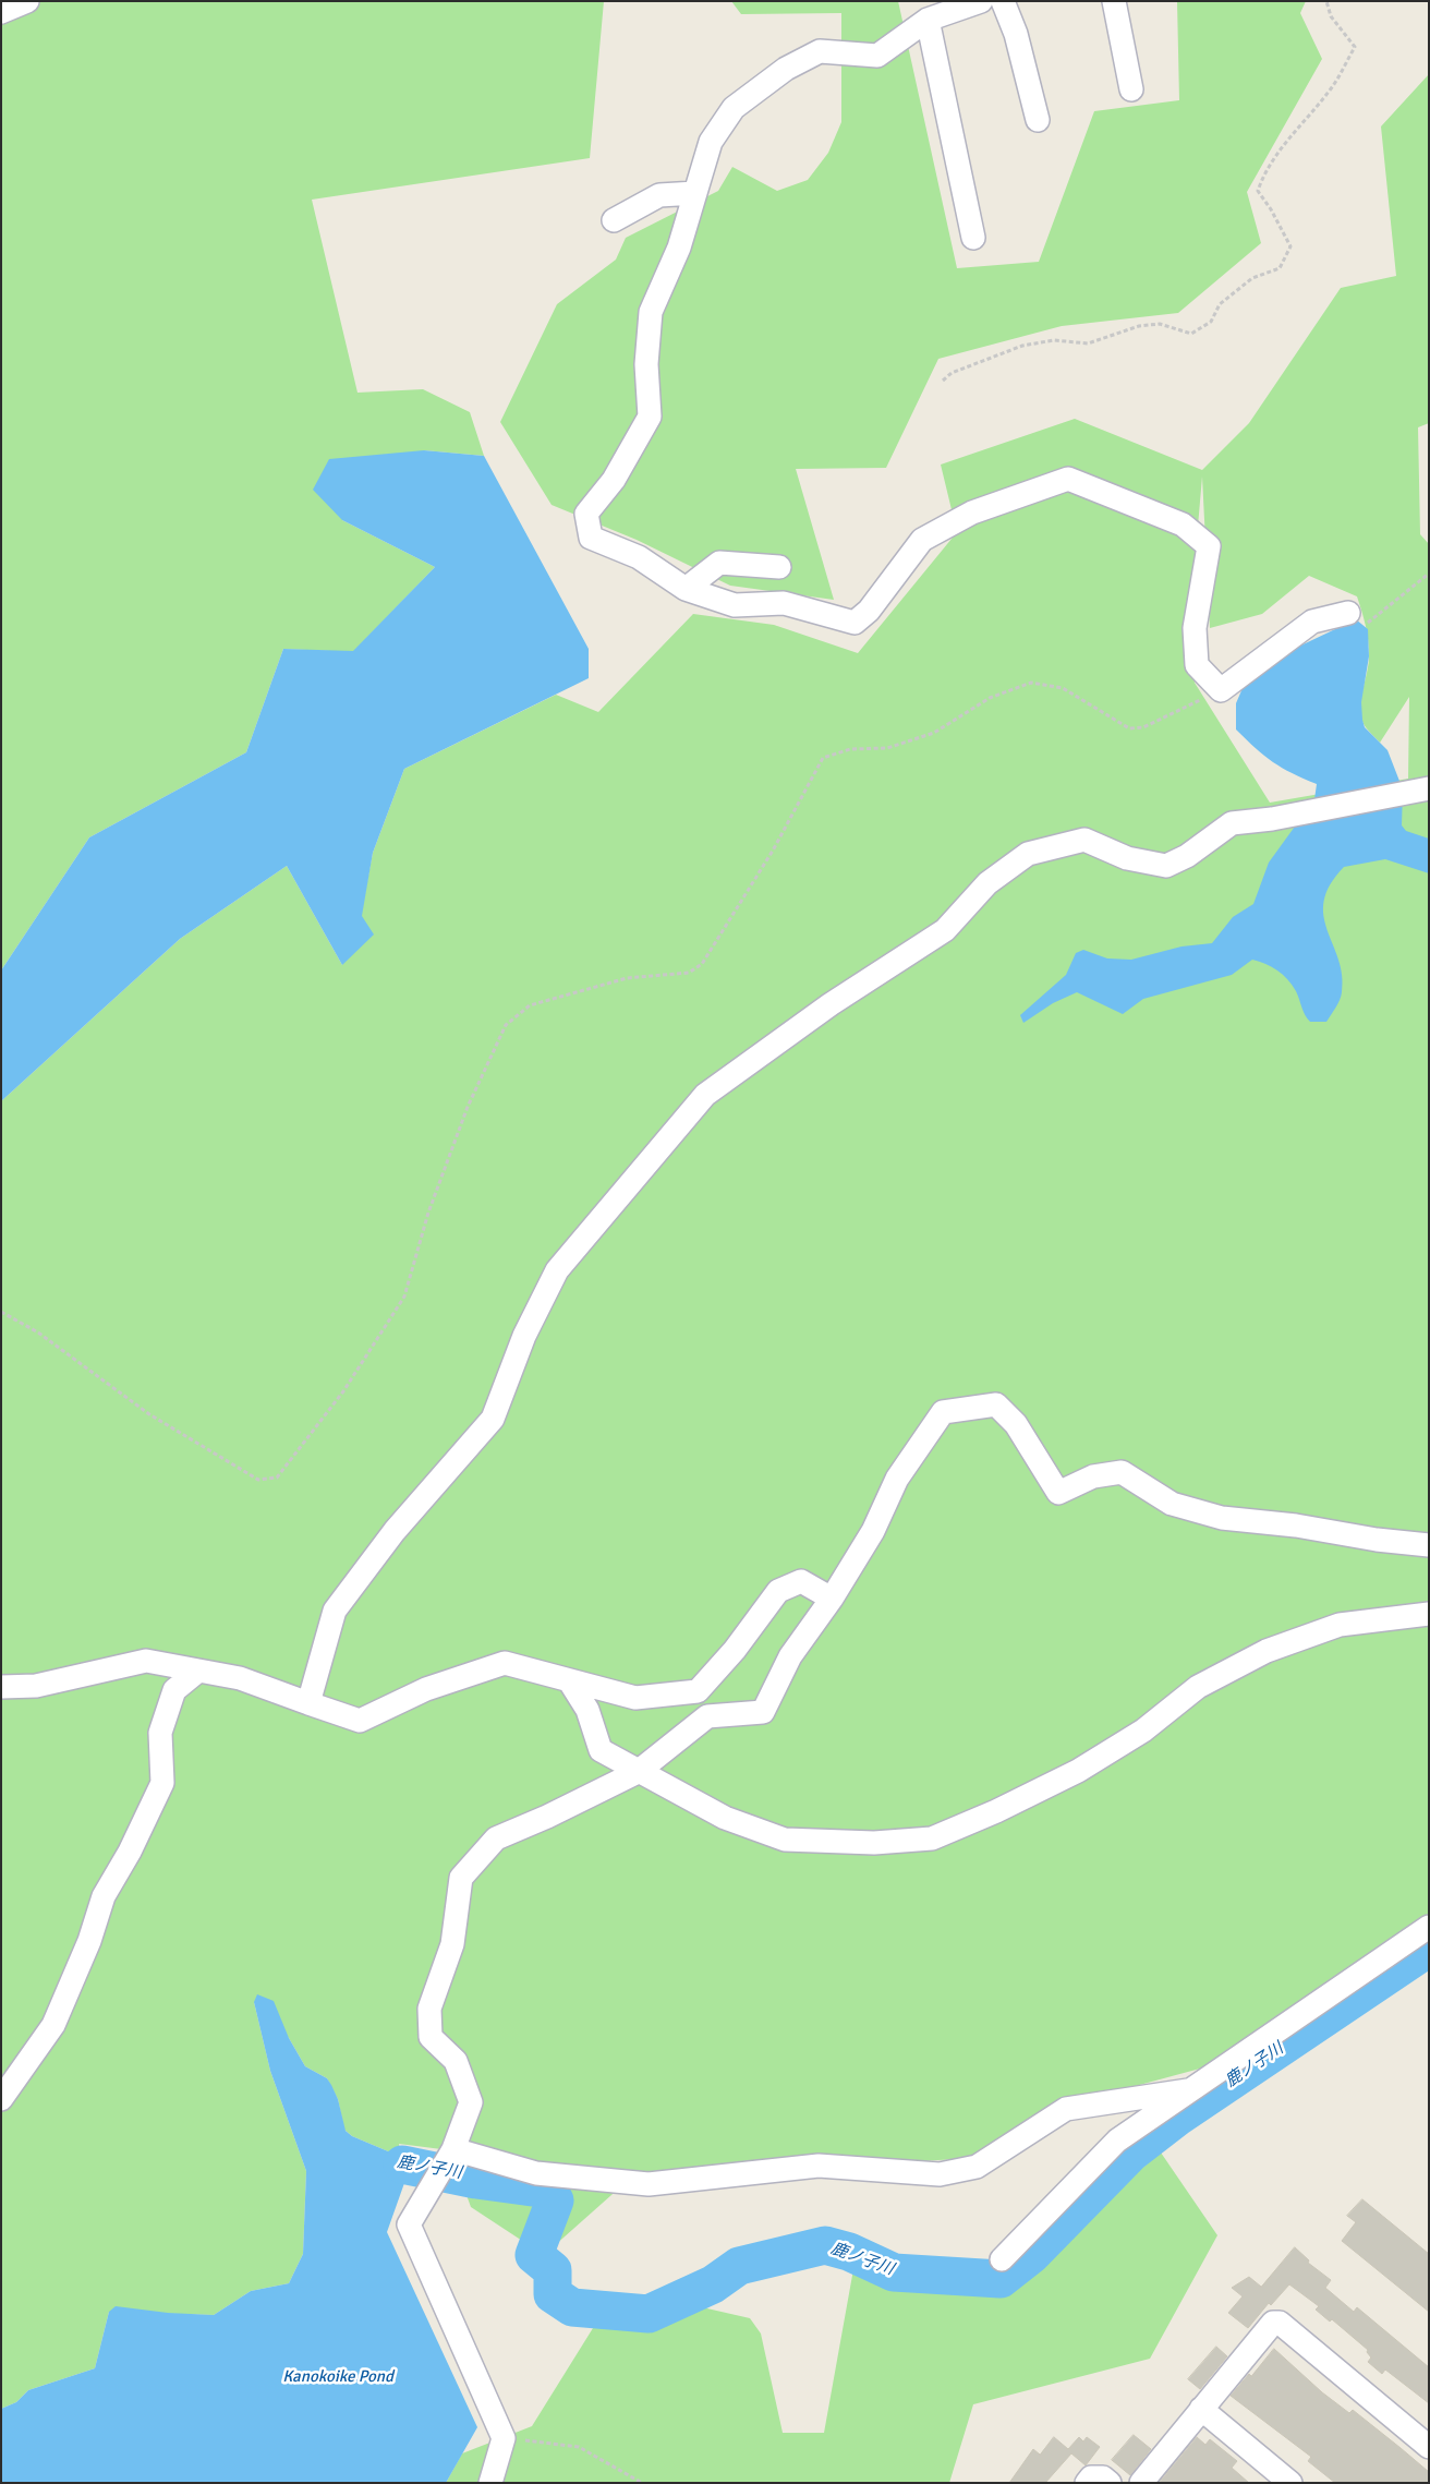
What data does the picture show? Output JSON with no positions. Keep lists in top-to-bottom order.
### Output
{
  "water": ["鹿ノ子川", "Kanokoike Pond"]
}
